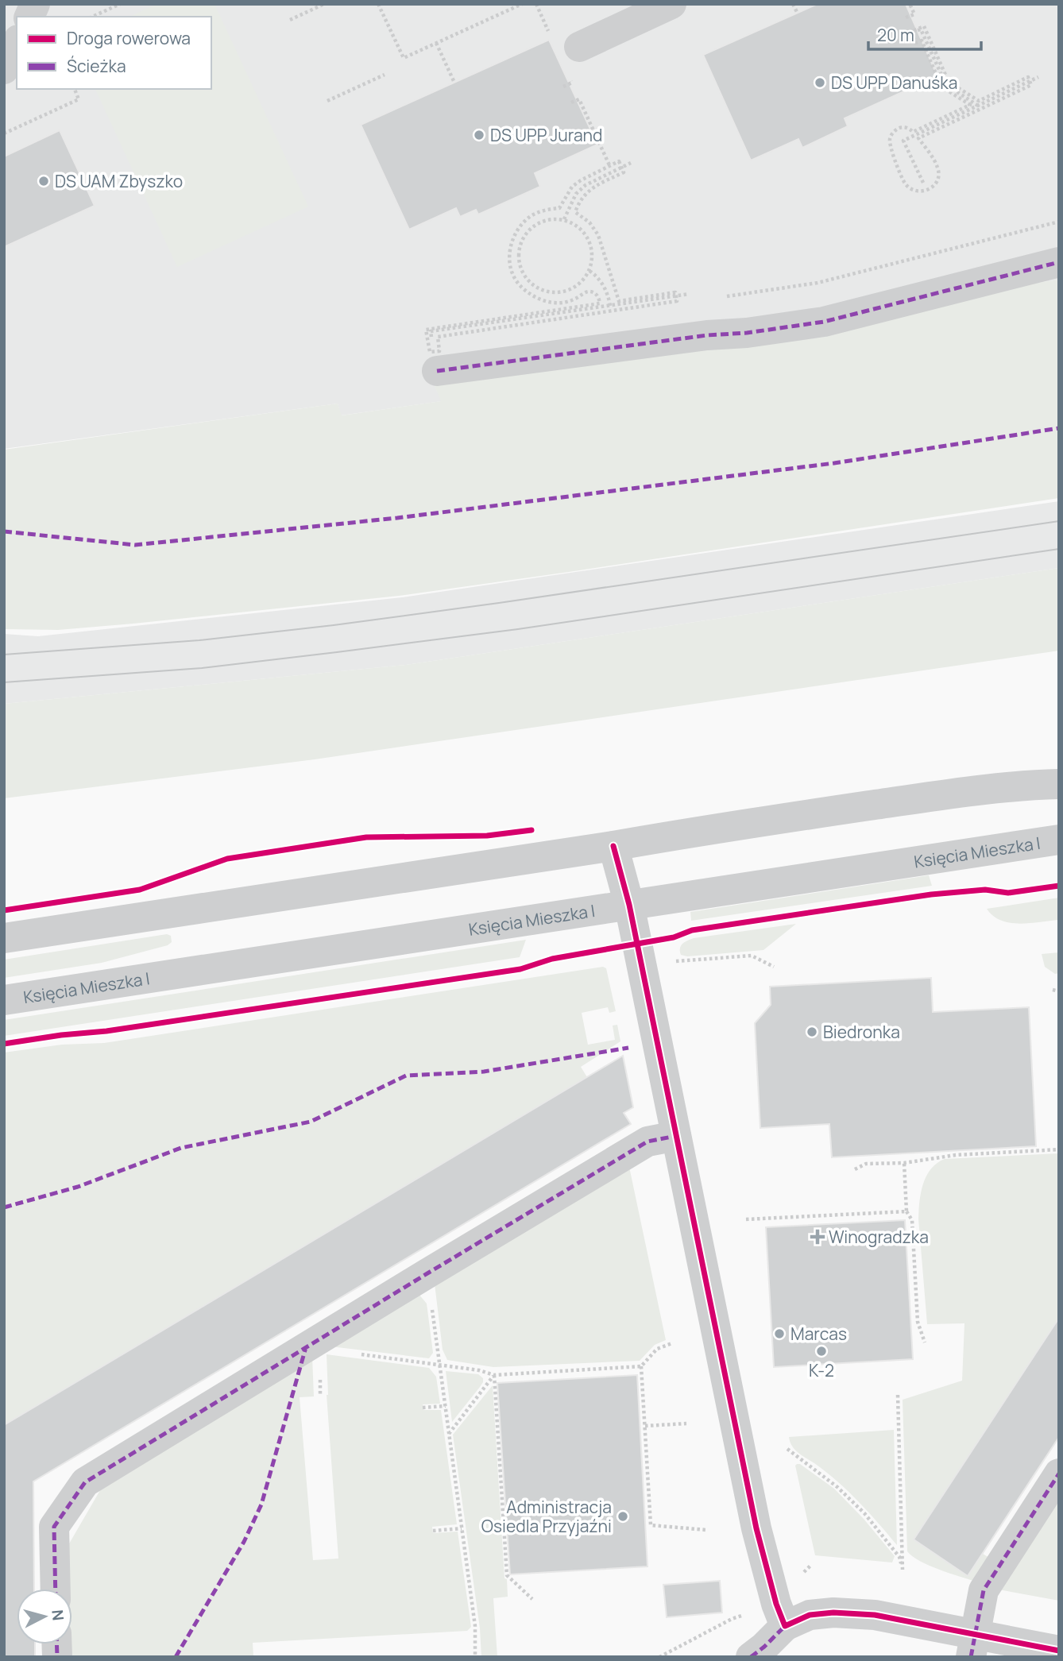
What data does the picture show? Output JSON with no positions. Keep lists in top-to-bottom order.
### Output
{
  "streets": {
    "street": ["Księcia Mieszka I"]
  },
  "places": {
    "other": [
      "DS UPP Danuśka",
      "DS UPP Jurand",
      "DS UAM Zbyszko",
      "Biedronka",
      "Marcas",
      "K-2",
      "Administracja Osiedla Przyjaźni"
    ],
    "health": ["Winogradzka"]
  },
  "legend": ["Droga rowerowa", "Ścieżka"],
  "scale_bar": "20 m",
  "north": "right"
}
